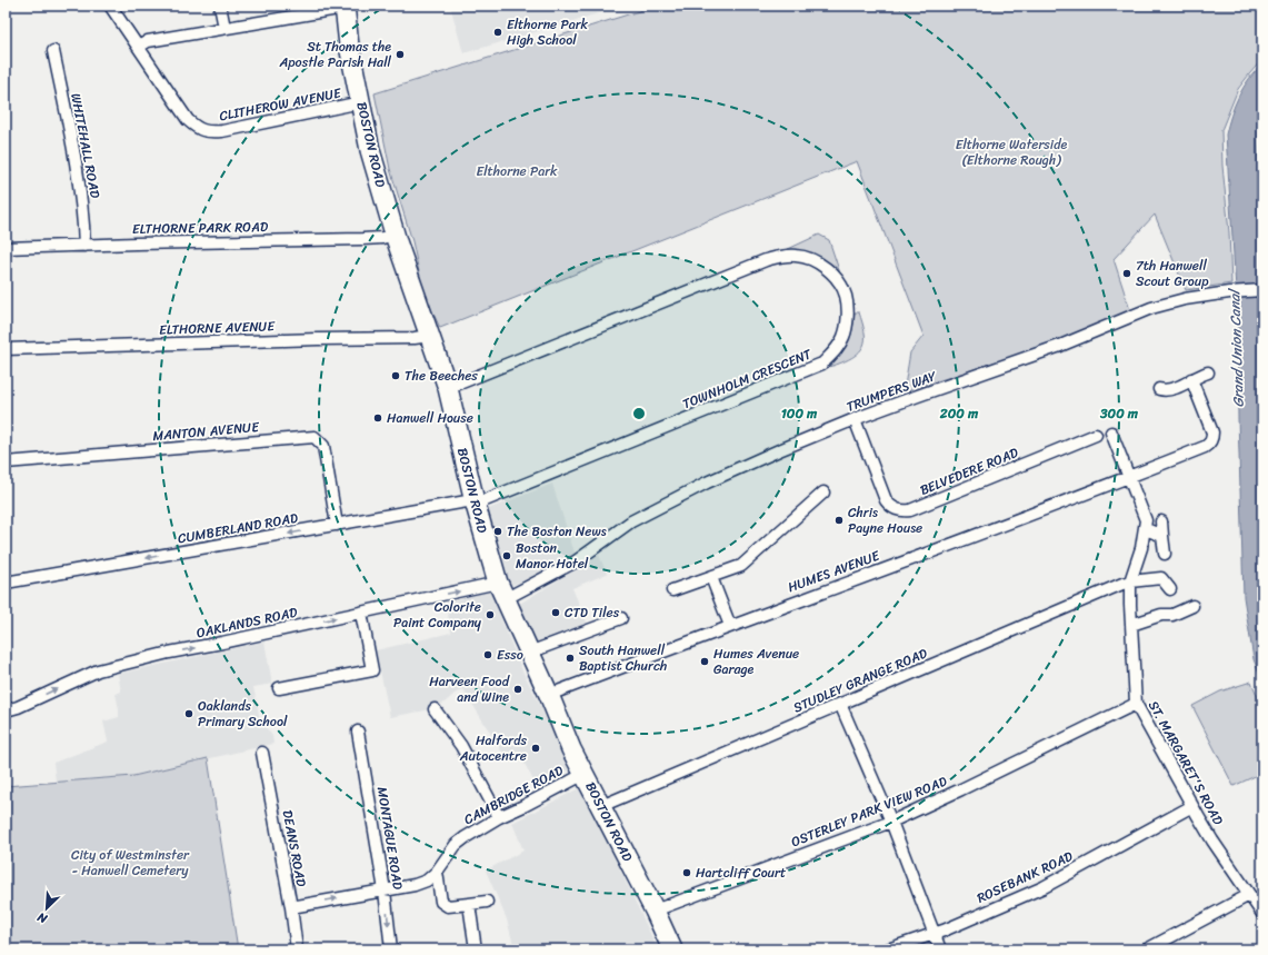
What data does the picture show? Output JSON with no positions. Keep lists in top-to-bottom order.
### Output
{
  "streets": {
    "main road": ["BOSTON ROAD"],
    "street": [
      "CLITHEROW AVENUE",
      "WHITEHALL ROAD",
      "ELTHORNE PARK ROAD",
      "ELTHORNE AVENUE",
      "TOWNHOLM CRESCENT",
      "TRUMPERS WAY",
      "MANTON AVENUE",
      "BELVEDERE ROAD",
      "CUMBERLAND ROAD",
      "HUMES AVENUE",
      "OAKLANDS ROAD",
      "STUDLEY GRANGE ROAD",
      "ST. MARGARET'S ROAD",
      "CAMBRIDGE ROAD",
      "OSTERLEY PARK VIEW ROAD",
      "MONTAGUE ROAD",
      "DEANS ROAD",
      "ROSEBANK ROAD"
    ]
  },
  "crossings": [
    ["CLITHEROW AVENUE", "BOSTON ROAD"],
    ["BOSTON ROAD", "ELTHORNE PARK ROAD"],
    ["BOSTON ROAD", "ELTHORNE AVENUE"],
    ["BOSTON ROAD", "TOWNHOLM CRESCENT"],
    ["BOSTON ROAD", "TRUMPERS WAY"],
    ["BOSTON ROAD", "CUMBERLAND ROAD"],
    ["BOSTON ROAD", "HUMES AVENUE"],
    ["BOSTON ROAD", "OAKLANDS ROAD"],
    ["BOSTON ROAD", "STUDLEY GRANGE ROAD"],
    ["BOSTON ROAD", "CAMBRIDGE ROAD"],
    ["BOSTON ROAD", "OSTERLEY PARK VIEW ROAD"],
    ["WHITEHALL ROAD", "ELTHORNE PARK ROAD"],
    ["TOWNHOLM CRESCENT", "CUMBERLAND ROAD"],
    ["TRUMPERS WAY", "BELVEDERE ROAD"],
    ["TRUMPERS WAY", "OAKLANDS ROAD"],
    ["MANTON AVENUE", "CUMBERLAND ROAD"],
    ["HUMES AVENUE", "ST. MARGARET'S ROAD"],
    ["STUDLEY GRANGE ROAD", "ST. MARGARET'S ROAD"],
    ["ST. MARGARET'S ROAD", "OSTERLEY PARK VIEW ROAD"],
    ["ST. MARGARET'S ROAD", "ROSEBANK ROAD"],
    ["CAMBRIDGE ROAD", "MONTAGUE ROAD"],
    ["CAMBRIDGE ROAD", "DEANS ROAD"]
  ],
  "one_way": ["CUMBERLAND ROAD", "OAKLANDS ROAD"],
  "water": ["Grand Union Canal"],
  "parks": ["Elthorne Waterside (Elthorne Rough)", "Elthorne Park", "City of Westminster - Hanwell Cemetery"],
  "places": [
    "Elthorne Park High School",
    "St Thomas the Apostle Parish Hall",
    "7th Hanwell Scout Group",
    "The Beeches",
    "Hanwell House",
    "Chris Payne House",
    "The Boston News",
    "Boston Manor Hotel",
    "CTD Tiles",
    "Colorite Paint Company",
    "Esso",
    "South Hanwell Baptist Church",
    "Humes Avenue Garage",
    "Harveen Food and Wine",
    "Oaklands Primary School",
    "Halfords Autocentre",
    "Hartcliff Court"
  ],
  "north": "bottom left",
  "rings": ["100 m", "200 m", "300 m"]
}
